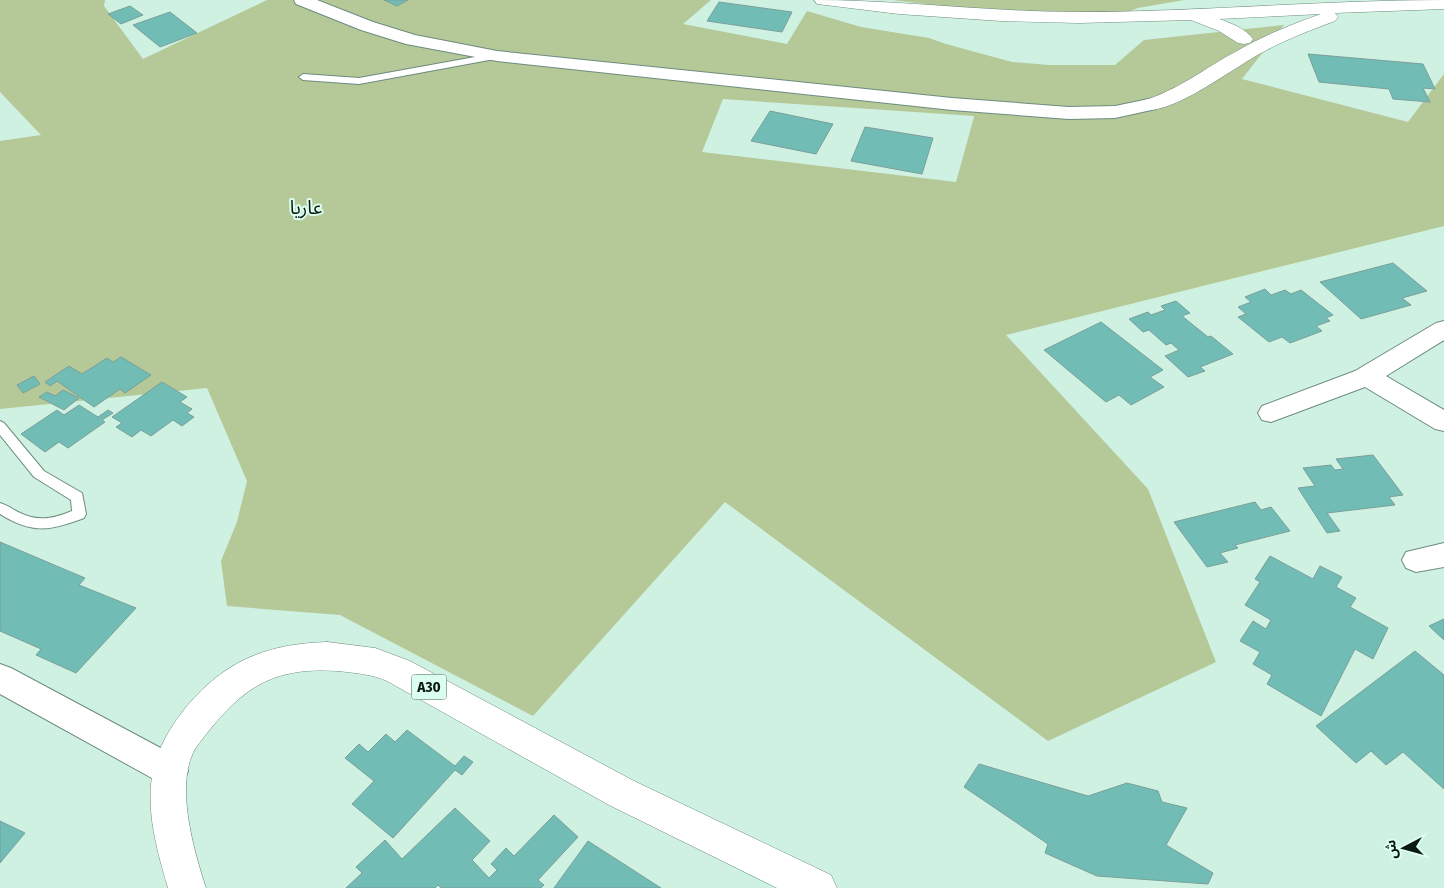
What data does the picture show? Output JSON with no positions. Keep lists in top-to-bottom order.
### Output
{
  "streets": {
    "highway": ["A30"]
  },
  "districts": ["عاريا"],
  "north": "left"
}
